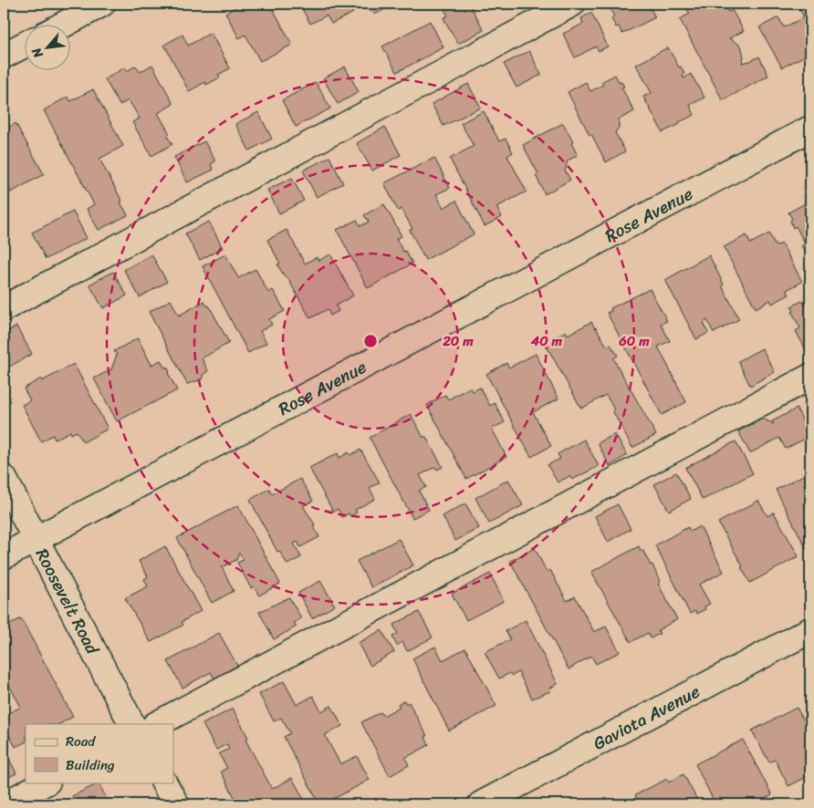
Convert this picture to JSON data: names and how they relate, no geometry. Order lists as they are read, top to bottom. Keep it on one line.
{"streets":{"street":["Rose Avenue","Roosevelt Road","Gaviota Avenue"]},"crossings":[["Rose Avenue","Roosevelt Road"]],"legend":["Road","Building"],"north":"bottom left","rings":["20 m","40 m","60 m"]}
